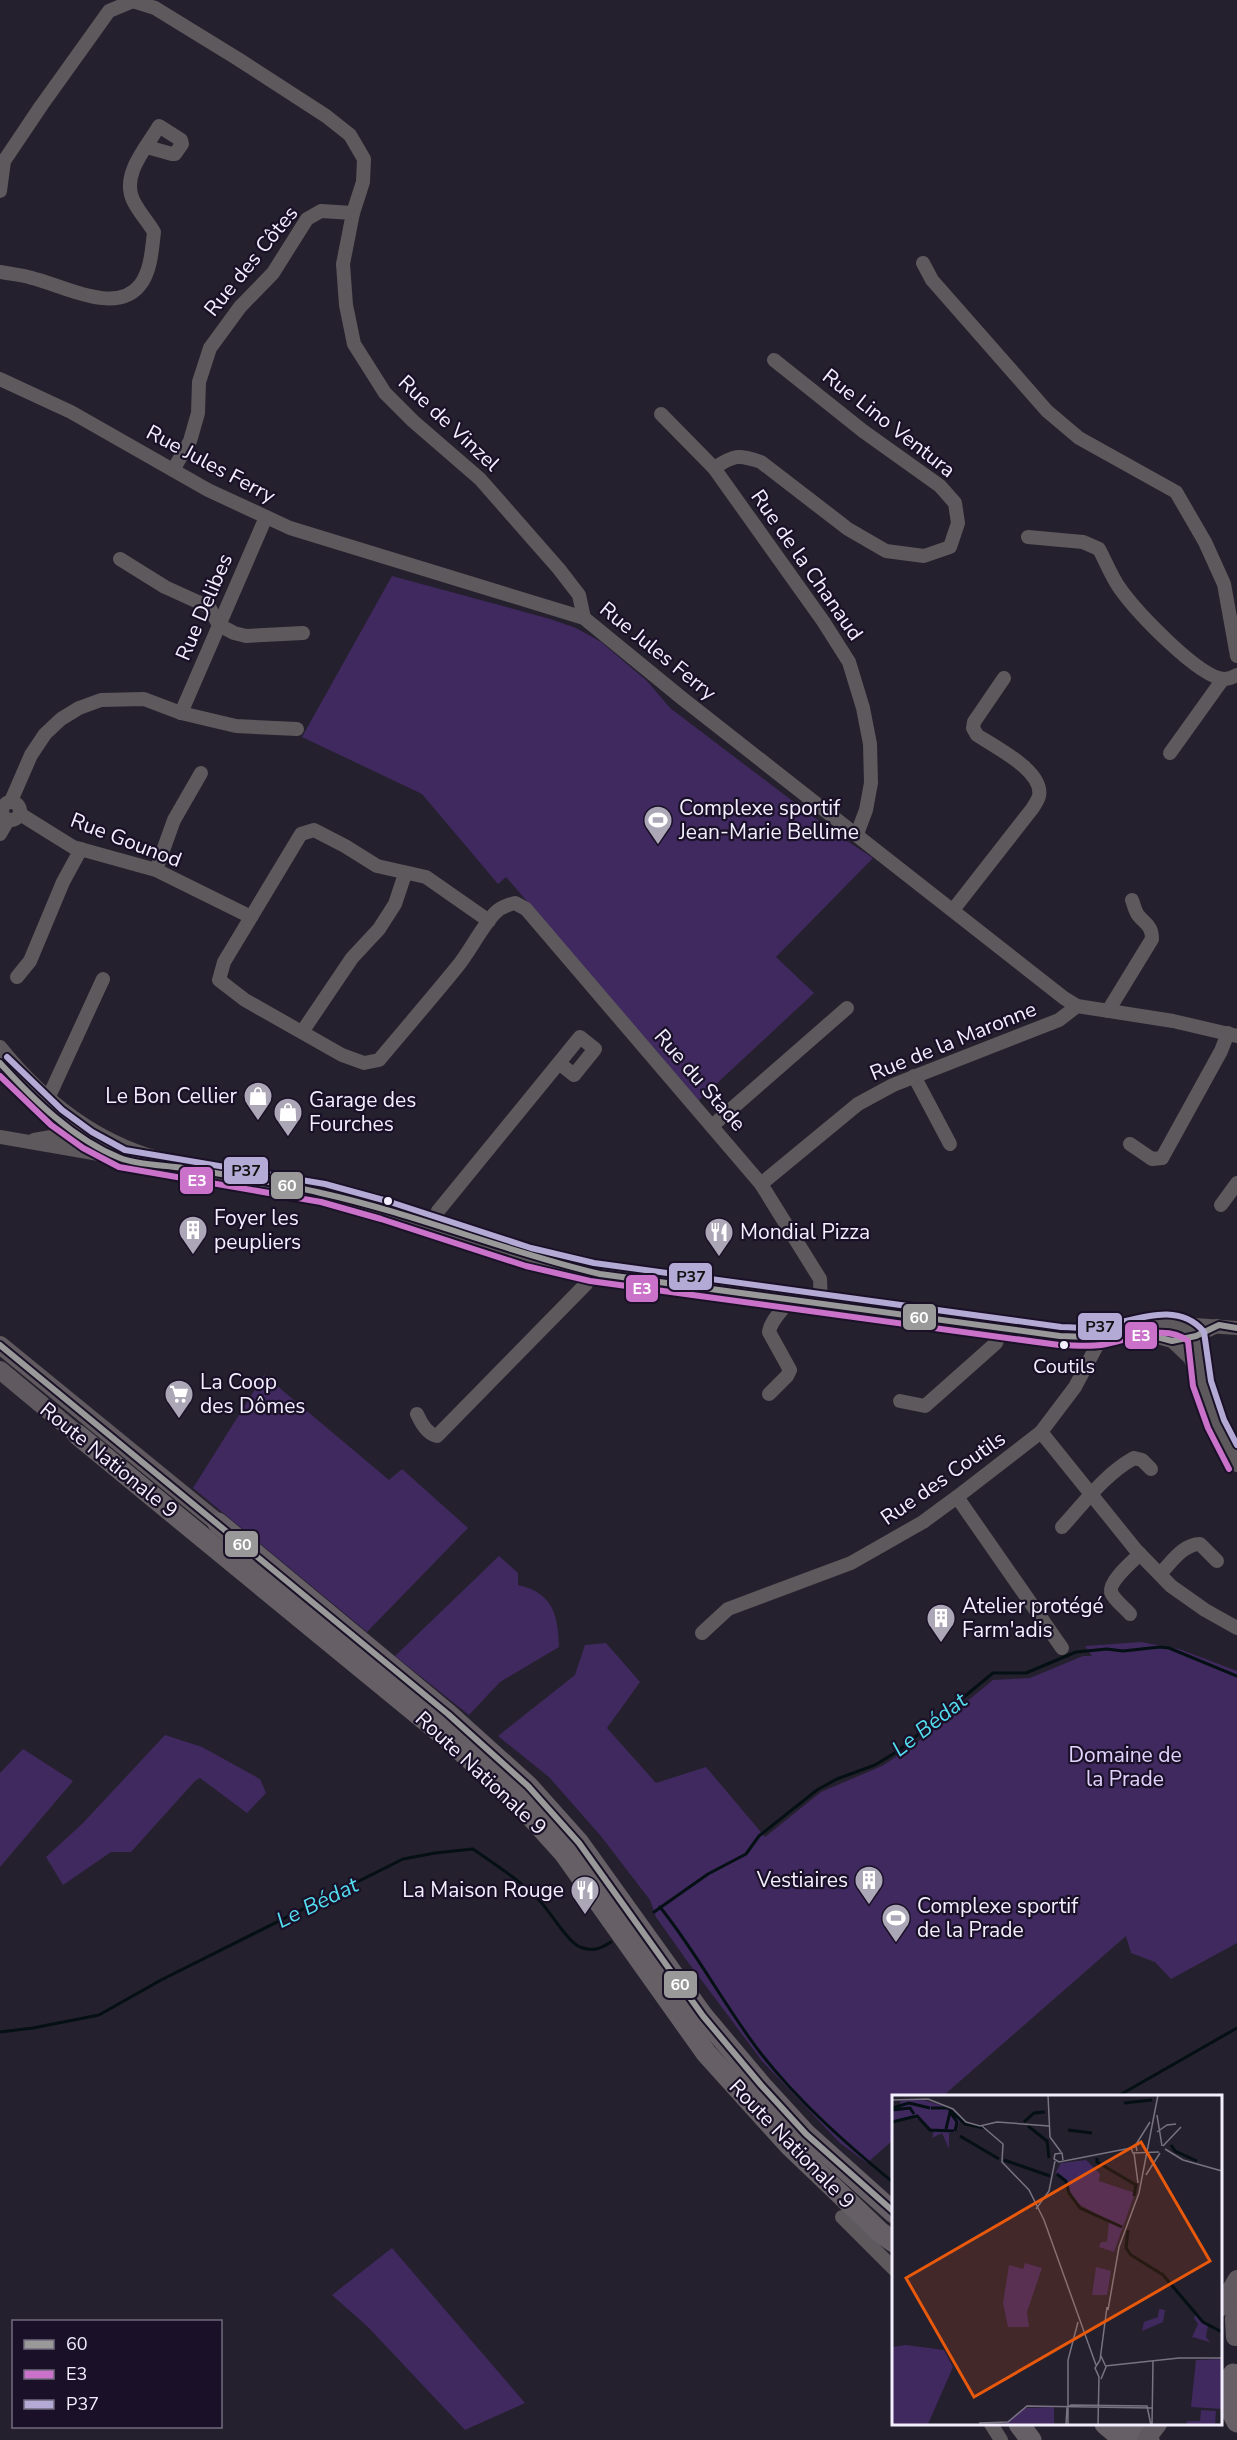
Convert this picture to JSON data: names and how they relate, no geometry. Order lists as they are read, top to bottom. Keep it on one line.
{"streets":{"highway":["Route Nationale 9"],"street":["Rue des Côtes","Rue de Vinzel","Rue Lino Ventura","Rue Jules Ferry","Rue de la Chanaud","Rue Delibes","Rue Gounod","Rue de la Maronne","Rue du Stade","Rue des Coutils"]},"crossings":[["Rue des Côtes","Rue de Vinzel"],["Rue des Côtes","Rue Jules Ferry"],["Rue de Vinzel","Rue Jules Ferry"],["Rue Lino Ventura","Rue de la Chanaud"],["Rue Jules Ferry","Rue de la Chanaud"],["Rue Jules Ferry","Rue Delibes"],["Rue Jules Ferry","Rue de la Maronne"],["Rue de la Maronne","Rue du Stade"]],"water":["Le Bédat"],"parks":["Domaine de la Prade"],"places":{"sports":["Complexe sportif Jean-Marie Bellime","Complexe sportif de la Prade"],"shop":["Le Bon Cellier","Garage des Fourches"],"building":["Foyer les peupliers","Atelier protégé Farm'adis","Vestiaires"],"restaurant":["Mondial Pizza","La Maison Rouge"],"other":["Coutils"],"supermarket":["La Coop des Dômes"]},"lines":["transit line P37","transit line 60","transit line E3"],"legend":["60","E3","P37"]}
